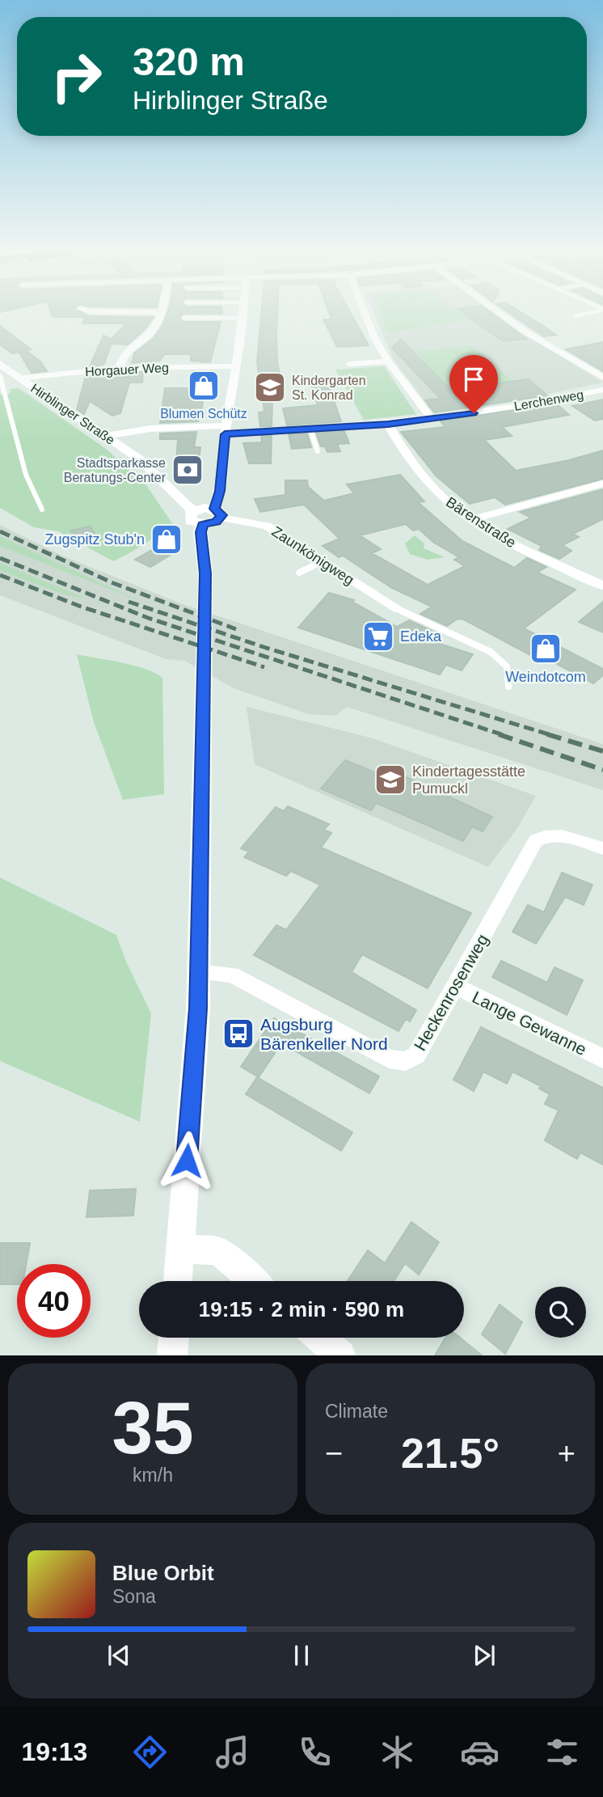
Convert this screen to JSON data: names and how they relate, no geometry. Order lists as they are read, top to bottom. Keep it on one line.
{"streets":{"street":["Horgauer Weg","Lerchenweg","Hirblinger Straße","Bärenstraße","Zaunkönigweg","Heckenrosenweg","Lange Gewanne"]},"crossings":[["Horgauer Weg","Hirblinger Straße"],["Lerchenweg","Hirblinger Straße"],["Lerchenweg","Bärenstraße"],["Heckenrosenweg","Lange Gewanne"]],"places":{"shop":["Blumen Schütz","Zugspitz Stub'n","Weindotcom"],"school or university":["Kindergarten St. Konrad","Kindertagesstätte Pumuckl"],"bank":["Stadtsparkasse Beratungs-Center"],"supermarket":["Edeka"],"bus stop":["Augsburg Bärenkeller Nord"]},"page":{"turn":["320 m","Hirblinger Straße"],"limit":"40","trip":"19:15 · 2 min · 590 m","tile":[["35","km/h"],"Climate"],"heat":["−","21.5°","+"],"song":["Blue Orbit","Sona"],"tabs":"19:13"}}
